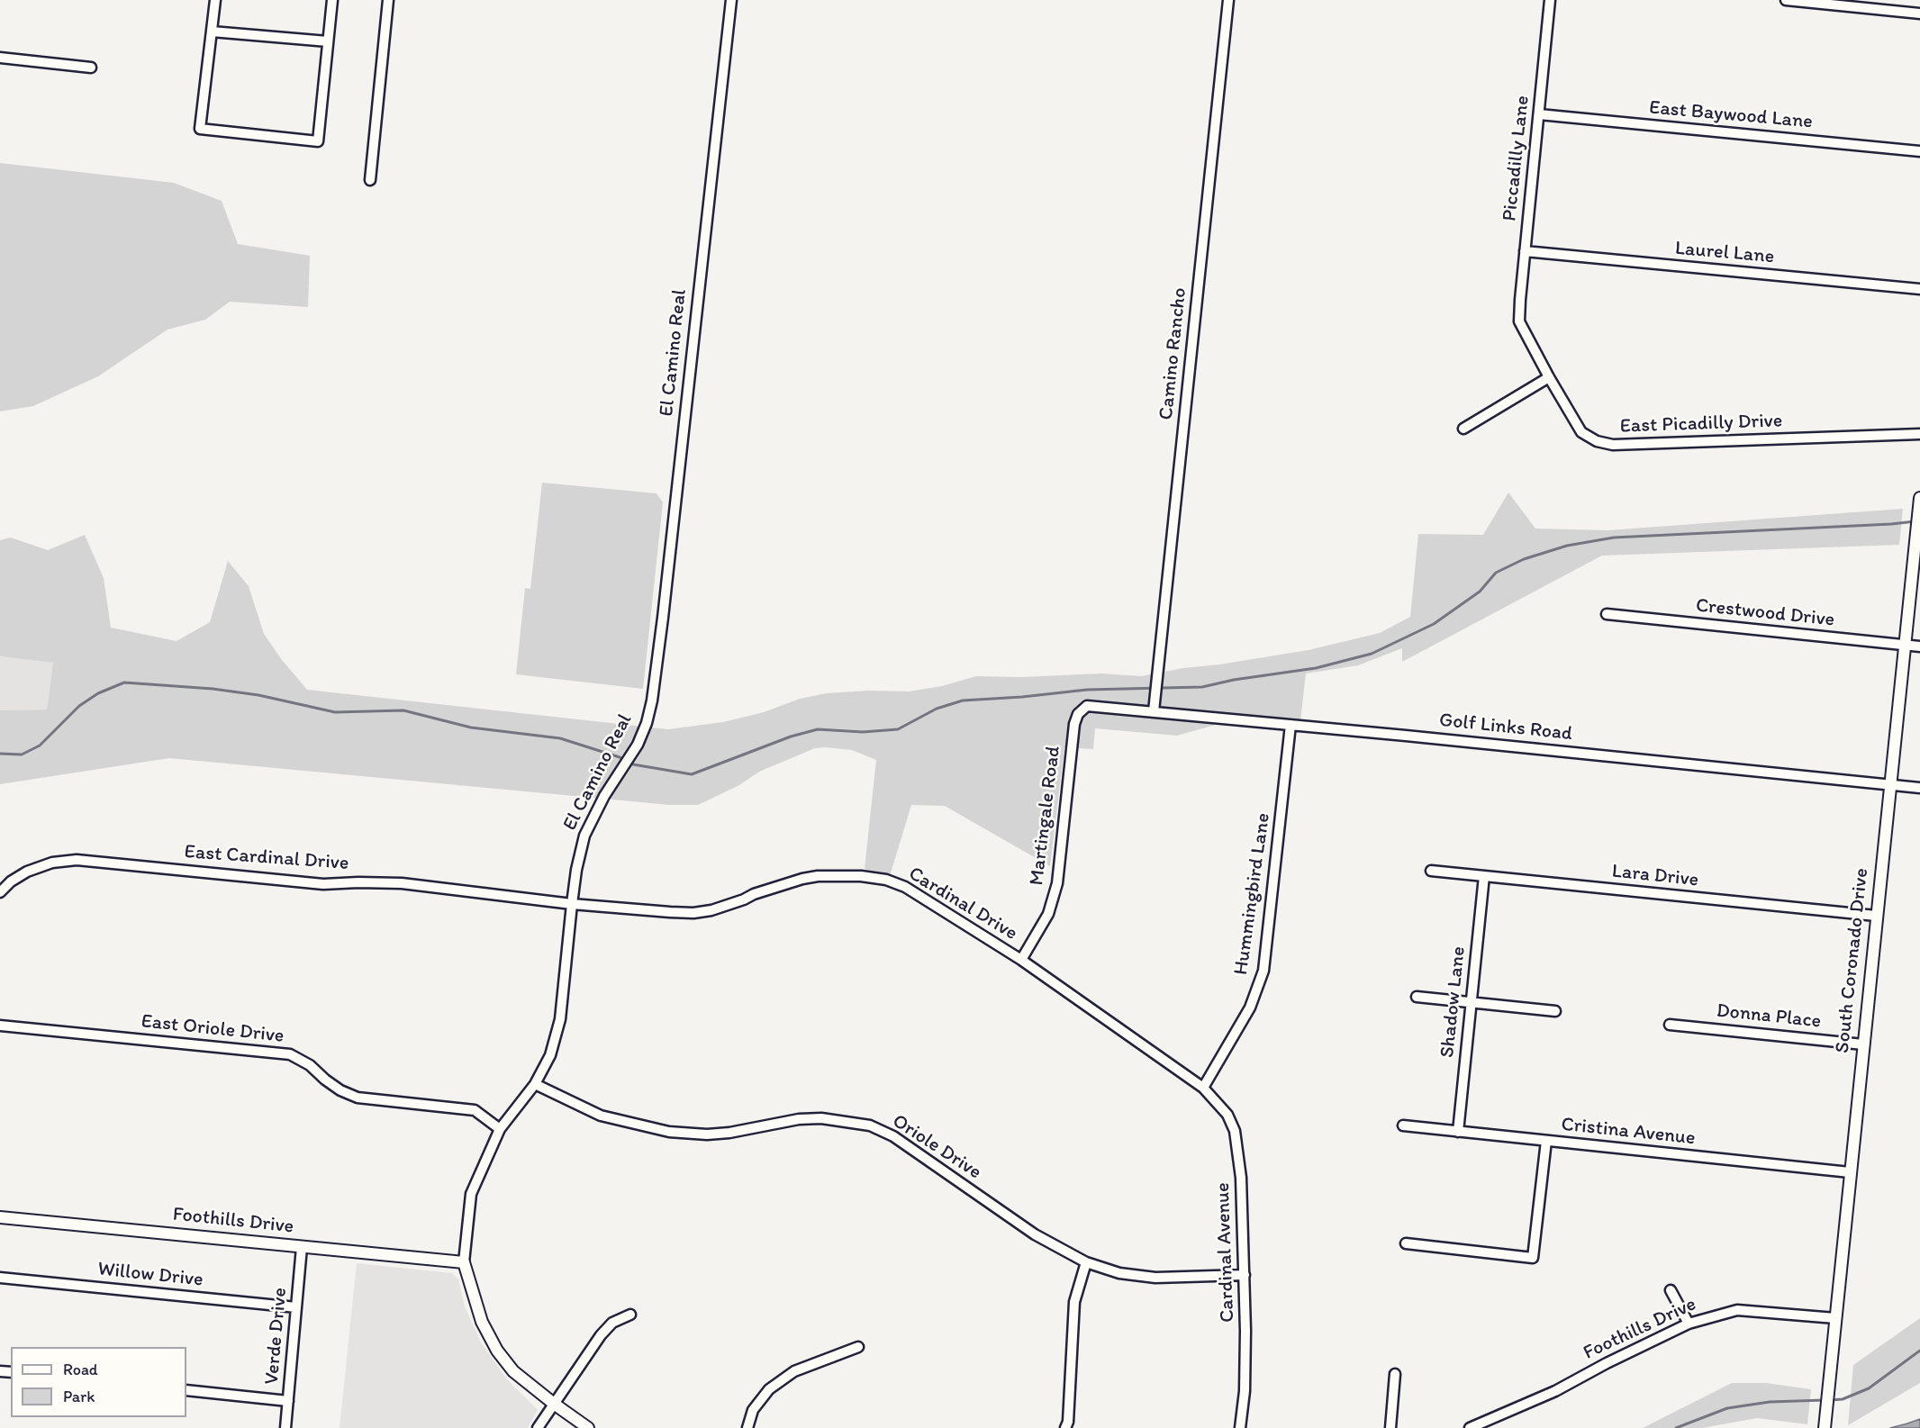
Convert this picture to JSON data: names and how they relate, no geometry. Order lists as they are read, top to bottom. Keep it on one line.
{"streets":{"street":["East Baywood Lane","Piccadilly Lane","Laurel Lane","El Camino Real","Camino Rancho","East Picadilly Drive","Crestwood Drive","Golf Links Road","Martingale Road","East Cardinal Drive","Lara Drive","Hummingbird Lane","Cardinal Drive","South Coronado Drive","Shadow Lane","Donna Place","East Oriole Drive","Cristina Avenue","Oriole Drive","Foothills Drive","Cardinal Avenue","Willow Drive","Verde Drive"]},"crossings":[["East Baywood Lane","Piccadilly Lane"],["Piccadilly Lane","Laurel Lane"],["Piccadilly Lane","East Picadilly Drive"],["El Camino Real","East Cardinal Drive"],["El Camino Real","Cardinal Drive"],["El Camino Real","East Oriole Drive"],["El Camino Real","Oriole Drive"],["El Camino Real","Foothills Drive"],["Camino Rancho","Golf Links Road"],["Crestwood Drive","South Coronado Drive"],["Golf Links Road","Martingale Road"],["Golf Links Road","Hummingbird Lane"],["Golf Links Road","South Coronado Drive"],["Martingale Road","Cardinal Drive"],["East Cardinal Drive","Cardinal Drive"],["Lara Drive","South Coronado Drive"],["Lara Drive","Shadow Lane"],["Hummingbird Lane","Cardinal Drive"],["Hummingbird Lane","Cardinal Avenue"],["Cardinal Drive","Cardinal Avenue"],["South Coronado Drive","Donna Place"],["South Coronado Drive","Cristina Avenue"],["South Coronado Drive","Foothills Drive"],["Shadow Lane","Cristina Avenue"],["Oriole Drive","Cardinal Avenue"],["Foothills Drive","Verde Drive"],["Willow Drive","Verde Drive"]],"legend":["Road","Park"]}
